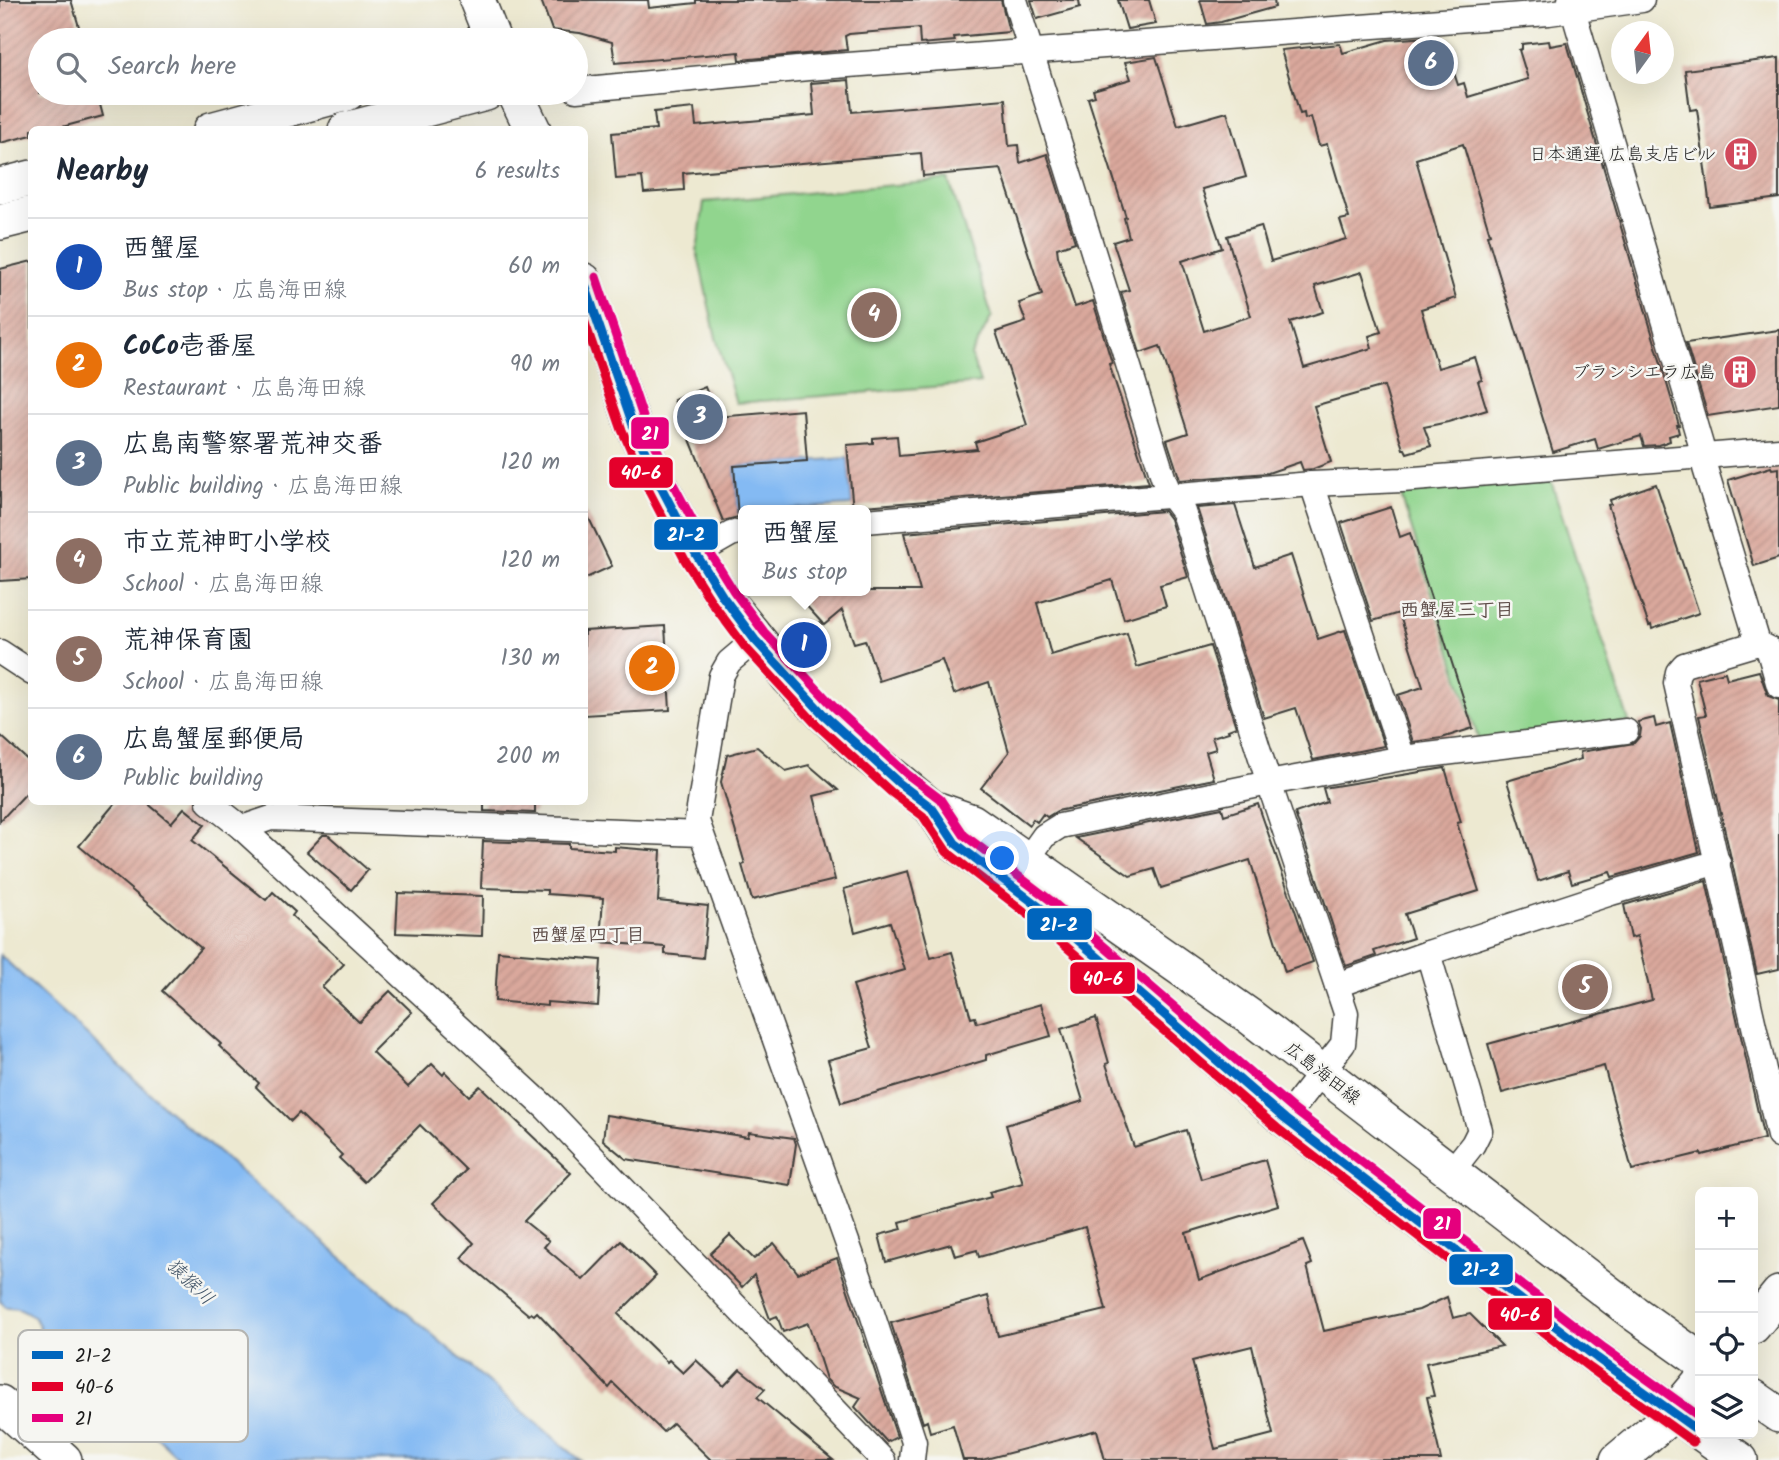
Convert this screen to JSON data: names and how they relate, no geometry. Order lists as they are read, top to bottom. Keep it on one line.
{"streets":{"main road":["広島海田線"]},"districts":["西蟹屋三丁目","西蟹屋四丁目"],"water":["猿猴川"],"places":{"building":["日本通運 広島支店ビル","ブランシエラ広島"]},"lines":["transit line 21","transit line 21-2","transit line 40-6"],"legend":["21-2","40-6","21"],"north":"top","page":{"search":"Search here","pins":["6","4","3","1","2","5"],"heading":["Nearby","6 results"],"list":[{"mark":"1","name":"西蟹屋","note":"Bus stop · 広島海田線","value":"60 m"},{"mark":"2","name":"CoCo壱番屋","note":"Restaurant · 広島海田線","value":"90 m"},{"mark":"3","name":"広島南警察署荒神交番","note":"Public building · 広島海田線","value":"120 m"},{"mark":"4","name":"市立荒神町小学校","note":"School · 広島海田線","value":"120 m"},{"mark":"5","name":"荒神保育園","note":"School · 広島海田線","value":"130 m"},{"mark":"6","name":"広島蟹屋郵便局","note":"Public building","value":"200 m"}],"popup":["西蟹屋","Bus stop"],"map_buttons":["+","−"]}}
